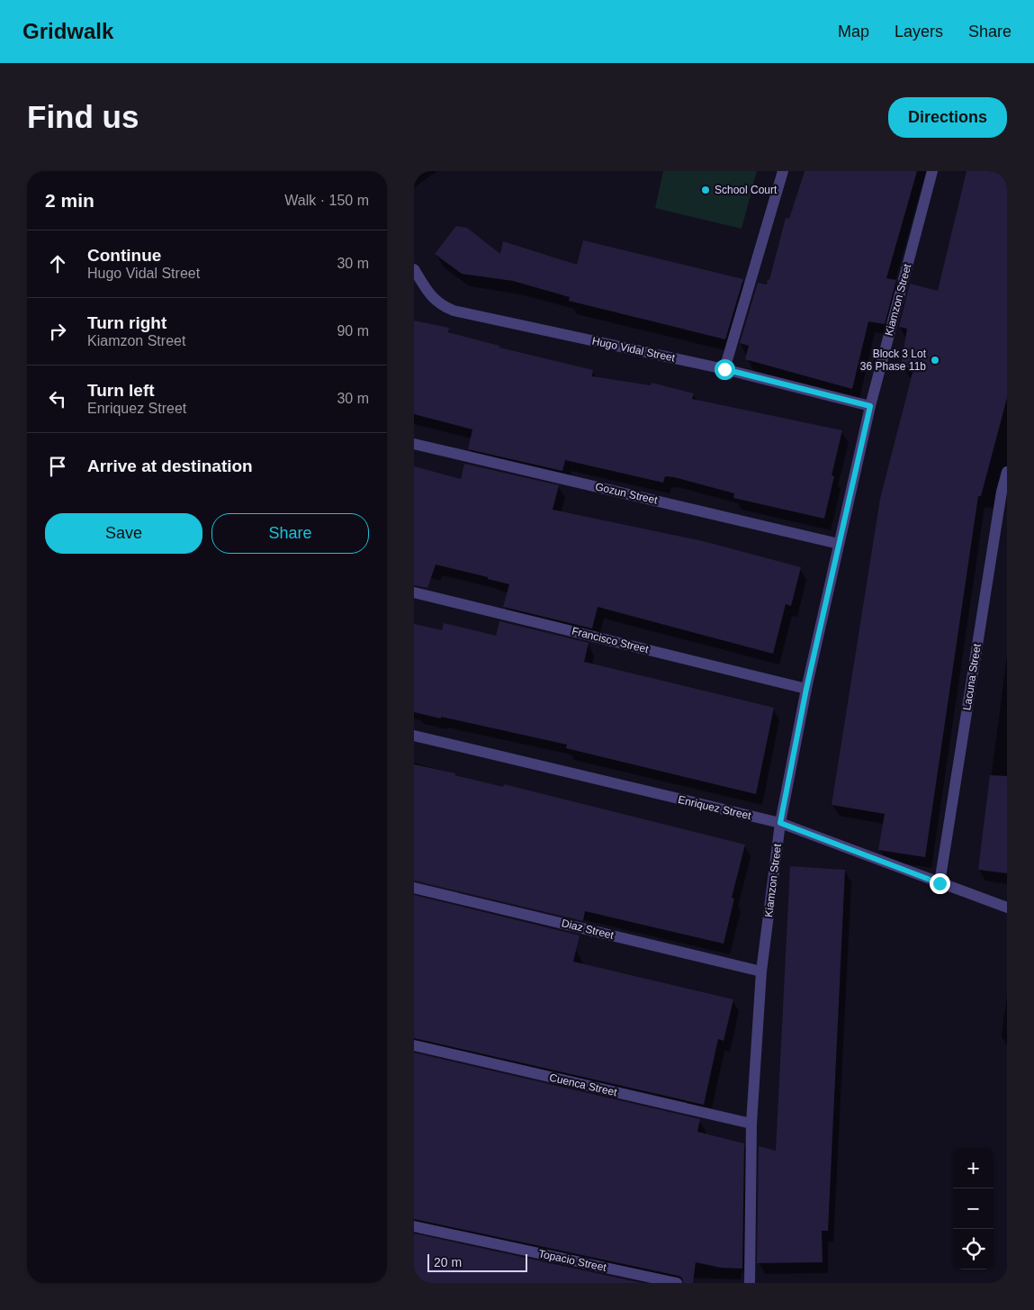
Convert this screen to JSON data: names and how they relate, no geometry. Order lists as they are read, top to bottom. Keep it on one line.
{"streets":{"street":["Kiamzon Street","Hugo Vidal Street","Gozun Street","Francisco Street","Lacuna Street","Enriquez Street","Diaz Street","Cuenca Street","Topacio Street"]},"crossings":[["Kiamzon Street","Hugo Vidal Street"],["Kiamzon Street","Gozun Street"],["Kiamzon Street","Francisco Street"],["Kiamzon Street","Enriquez Street"],["Kiamzon Street","Diaz Street"],["Kiamzon Street","Cuenca Street"],["Lacuna Street","Enriquez Street"]],"places":["School Court","Block 3 Lot 36 Phase 11b"],"scale_bar":"20 m","page":{"header":"Gridwalk","nav":["Map","Layers","Share"],"buttons":["Directions",["Save","Share"]],"title":"Find us","heading":["2 min","Walk · 150 m"],"list":[["Continue","Hugo Vidal Street","30 m"],["Turn right","Kiamzon Street","90 m"],["Turn left","Enriquez Street","30 m"],"Arrive at destination"],"map_buttons":["+","−"],"scale":"20 m"}}
